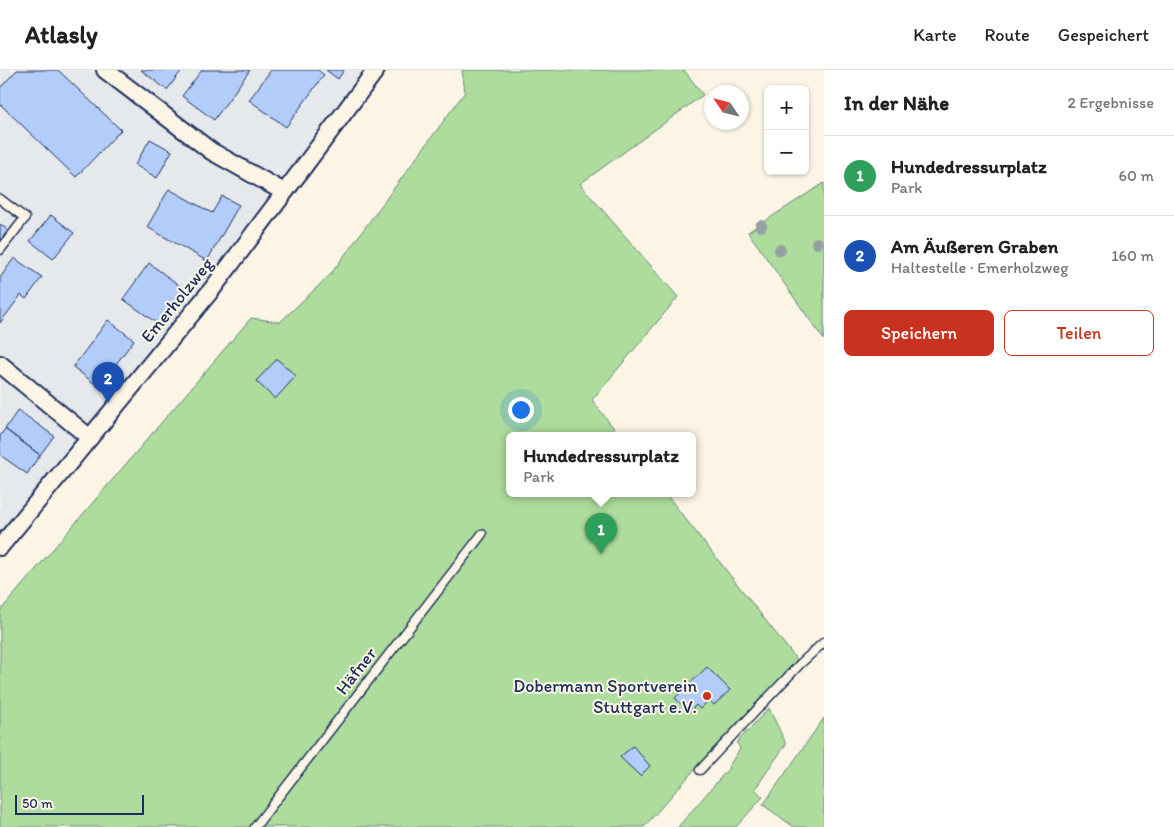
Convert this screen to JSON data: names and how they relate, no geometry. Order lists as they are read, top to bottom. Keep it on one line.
{"streets":{"street":["Emerholzweg"],"lane":["Häfner"]},"places":["Dobermann Sportverein Stuttgart e.V."],"scale_bar":"50 m","north":"top left","page":{"header":"Atlasly","nav":["Karte","Route","Gespeichert"],"heading":["In der Nähe","2 Ergebnisse"],"map_buttons":["+","−"],"list":[{"mark":"1","name":"Hundedressurplatz","note":"Park","value":"60 m"},{"mark":"2","name":"Am Äußeren Graben","note":"Haltestelle · Emerholzweg","value":"160 m"}],"buttons":["Speichern","Teilen"],"pins":["2","1"],"popup":["Hundedressurplatz","Park"],"scale":"50 m"}}
